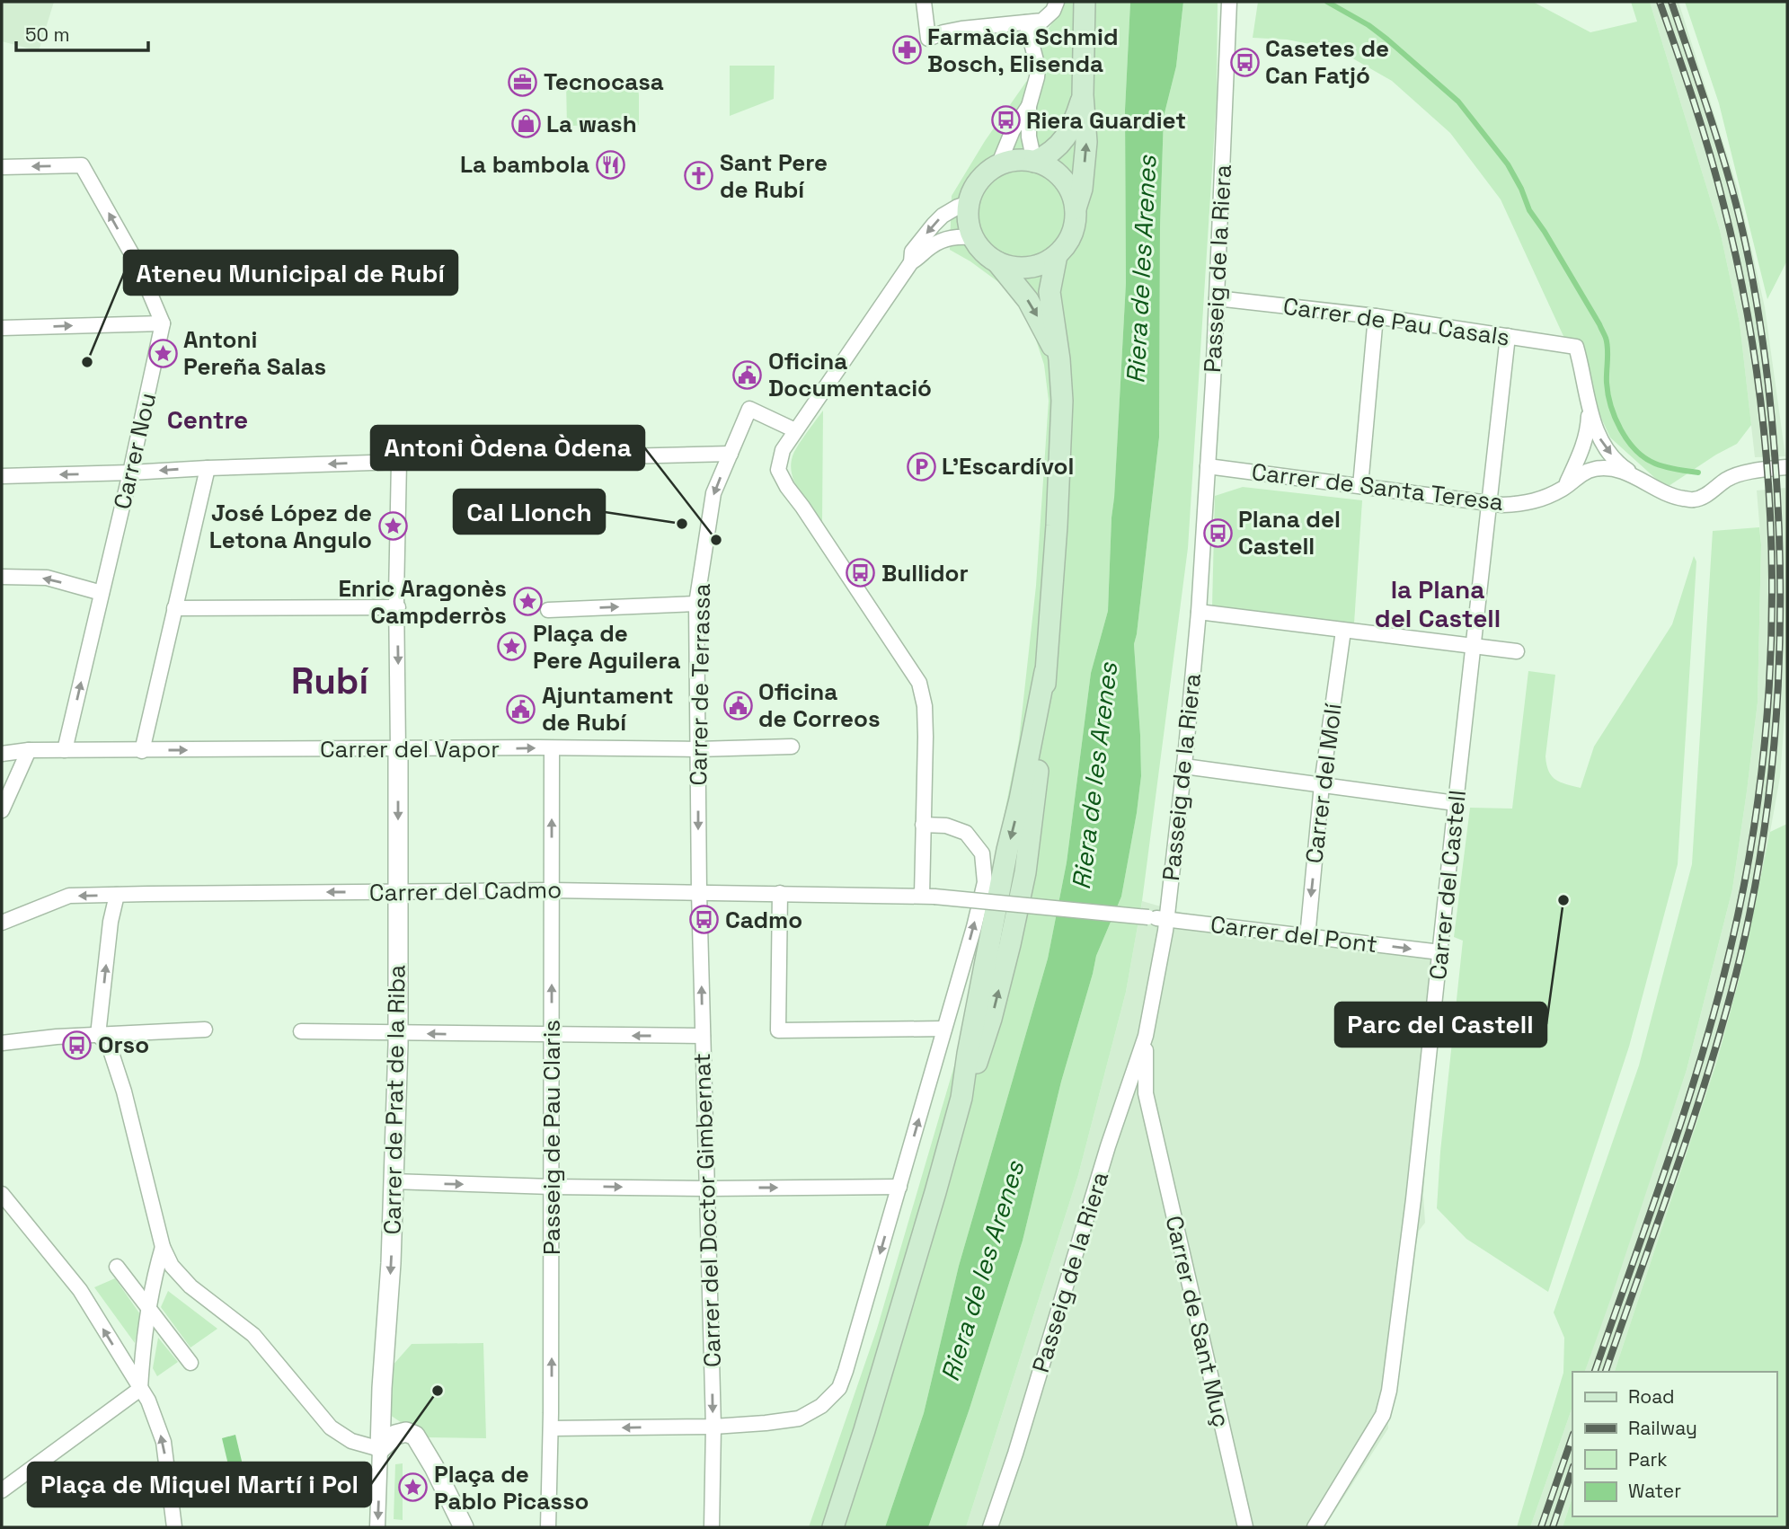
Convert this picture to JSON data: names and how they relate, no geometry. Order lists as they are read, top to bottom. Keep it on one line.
{"streets":{"street":["Passeig de la Riera","Carrer de Pau Casals","Carrer Nou","Carrer de Santa Teresa","Carrer de Terrassa","Carrer del Vapor","Carrer del Molí","Carrer del Castell","Carrer del Cadmo","Carrer del Pont","Carrer de Prat de la Riba","Passeig de Pau Claris","Carrer del Doctor Gimbernat","Carrer de Sant Muç"]},"crossings":[["Passeig de la Riera","Carrer de Pau Casals"],["Passeig de la Riera","Carrer de Santa Teresa"],["Passeig de la Riera","Carrer del Pont"],["Passeig de la Riera","Carrer de Sant Muç"],["Carrer de Pau Casals","Carrer del Castell"],["Carrer Nou","Carrer del Vapor"],["Carrer de Santa Teresa","Carrer del Castell"],["Carrer de Terrassa","Carrer del Vapor"],["Carrer de Terrassa","Carrer del Cadmo"],["Carrer de Terrassa","Carrer del Doctor Gimbernat"],["Carrer del Vapor","Carrer de Prat de la Riba"],["Carrer del Vapor","Passeig de Pau Claris"],["Carrer del Molí","Carrer del Pont"],["Carrer del Castell","Carrer del Pont"],["Carrer del Cadmo","Carrer del Pont"],["Carrer del Cadmo","Carrer de Prat de la Riba"],["Carrer del Cadmo","Passeig de Pau Claris"],["Carrer del Cadmo","Carrer del Doctor Gimbernat"]],"one_way":["Carrer de Terrassa","Carrer del Vapor","Carrer del Molí","Carrer del Pont","Carrer de Prat de la Riba","Passeig de Pau Claris"],"districts":["Centre","la Plana del Castell","Rubí"],"water":["Riera de les Arenes"],"places":{"pharmacy":["Farmàcia Schmid Bosch, Elisenda"],"bus stop":["Casetes de Can Fatjó","Riera Guardiet","Plana del Castell","Bullidor","Cadmo","Orso"],"office":["Tecnocasa"],"shop":["La wash"],"restaurant":["La bambola"],"church":["Sant Pere de Rubí"],"place":["Antoni Pereña Salas","José López de Letona Angulo","Enric Aragonès Campderròs","Plaça de Pere Aguilera","Plaça de Pablo Picasso"],"other":["Ateneu Municipal de Rubí","Cal Llonch","Antoni Òdena Òdena","Parc del Castell","Plaça de Miquel Martí i Pol"],"public building":["Oficina Documentació","Oficina de Correos","Ajuntament de Rubí"],"parking":["L'Escardívol"]},"legend":["Road","Railway","Park","Water"],"scale_bar":"50 m"}
